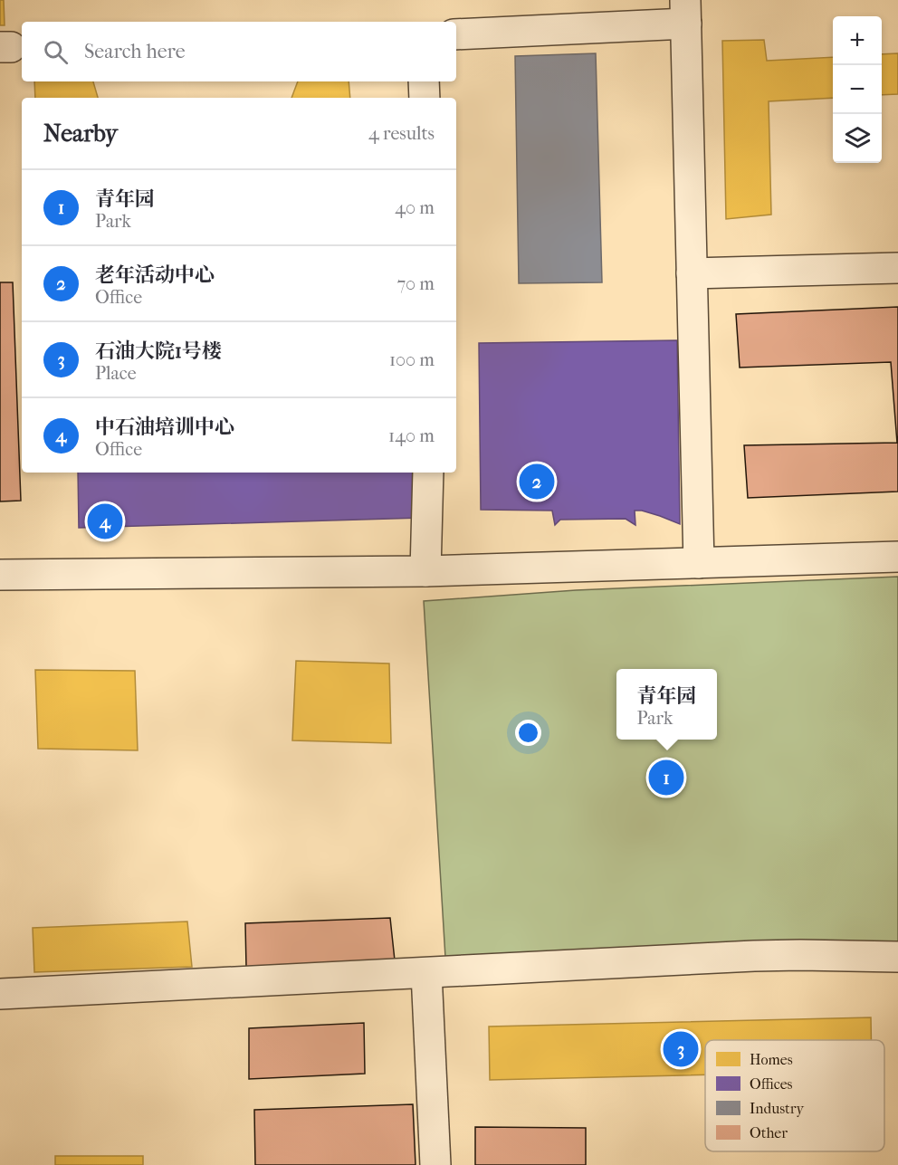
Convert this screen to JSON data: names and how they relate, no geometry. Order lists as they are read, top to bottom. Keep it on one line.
{"legend":["Homes","Offices","Industry","Other"],"page":{"map_buttons":["+","−"],"search":"Search here","heading":["Nearby","4 results"],"list":[{"mark":"1","name":"青年园","note":"Park","value":"40 m"},{"mark":"2","name":"老年活动中心","note":"Office","value":"70 m"},{"mark":"3","name":"石油大院1号楼","note":"Place","value":"100 m"},{"mark":"4","name":"中石油培训中心","note":"Office","value":"140 m"}],"pins":["2","4","1","3"],"popup":["青年园","Park"]}}
